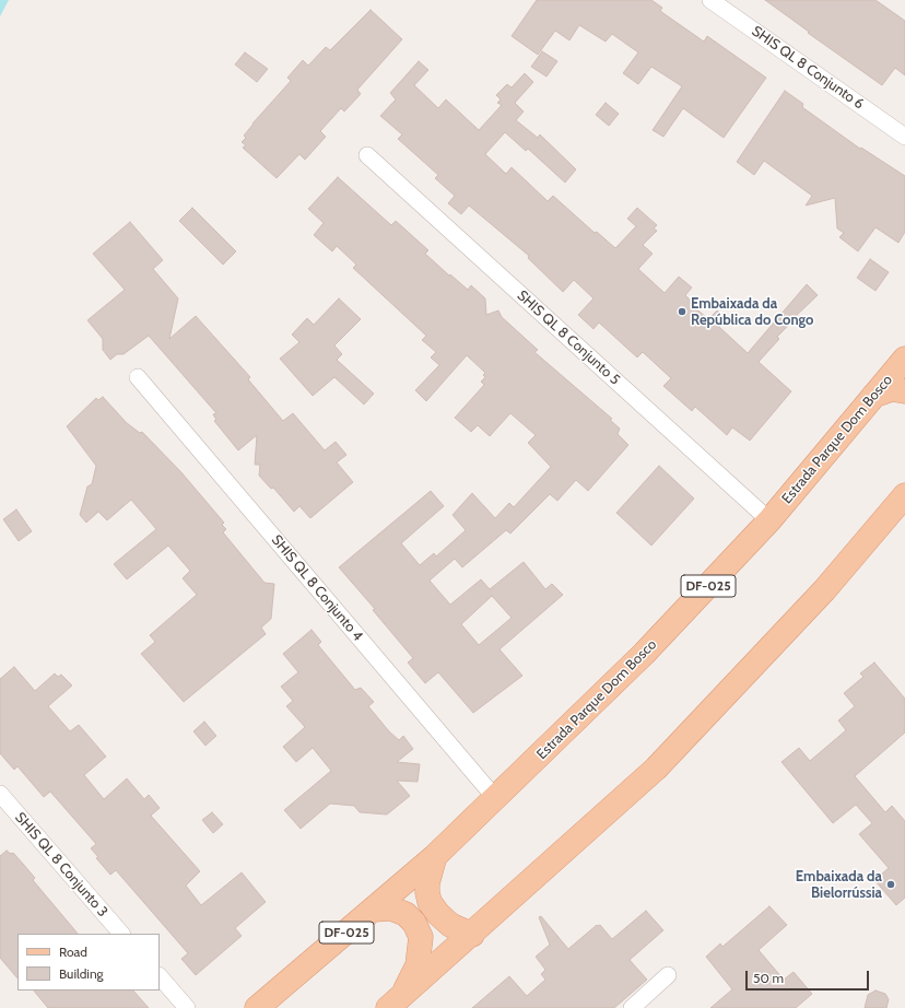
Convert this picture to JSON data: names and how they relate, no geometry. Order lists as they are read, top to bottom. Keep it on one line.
{"streets":{"main road":["Estrada Parque Dom Bosco","DF-025"],"street":["SHIS QL 8 Conjunto 6","SHIS QL 8 Conjunto 5","SHIS QL 8 Conjunto 4","SHIS QL 8 Conjunto 3"]},"crossings":[["SHIS QL 8 Conjunto 5","Estrada Parque Dom Bosco"],["Estrada Parque Dom Bosco","SHIS QL 8 Conjunto 4"]],"places":["Embaixada da República do Congo","Embaixada da Bielorrússia"],"legend":["Road","Building"],"scale_bar":"50 m"}
